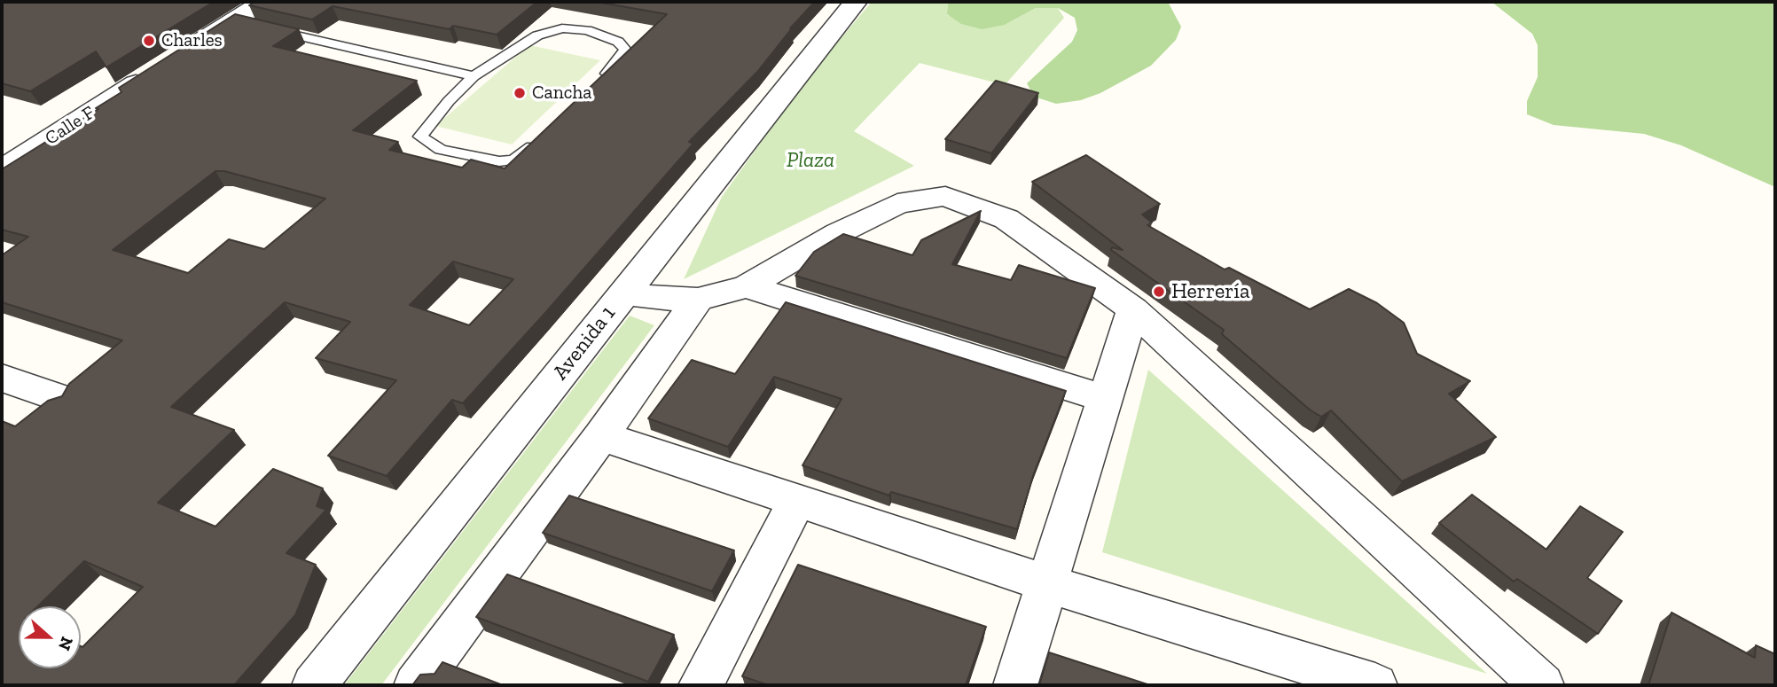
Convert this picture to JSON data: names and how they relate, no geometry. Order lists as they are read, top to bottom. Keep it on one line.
{"streets":{"street":["Calle F","Avenida 1"]},"parks":["Plaza"],"places":["Charles","Cancha","Herrería"],"north":"right"}
